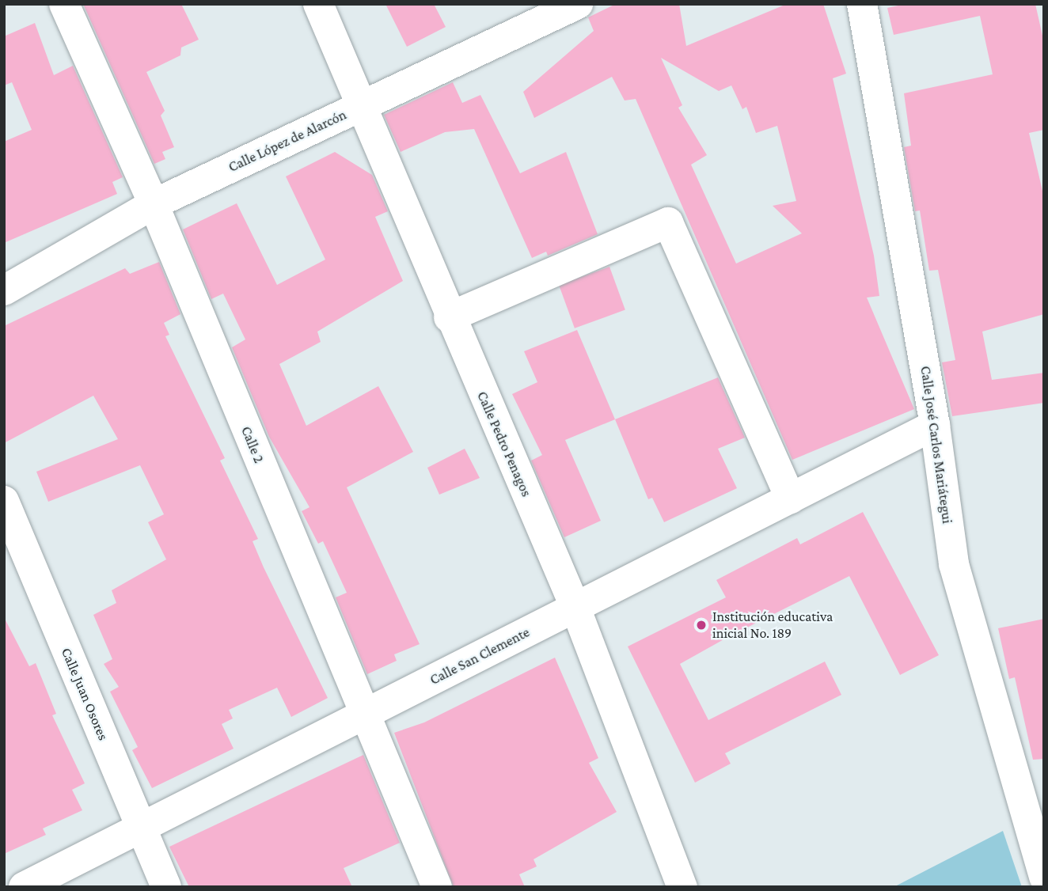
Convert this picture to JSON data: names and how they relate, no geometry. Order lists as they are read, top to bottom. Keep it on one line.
{"streets":{"street":["Calle López de Alarcón","Calle Pedro Penagos","Calle 2","Calle José Carlos Mariátegui","Calle San Clemente","Calle Juan Osores"]},"crossings":[["Calle López de Alarcón","Calle Pedro Penagos"],["Calle López de Alarcón","Calle 2"],["Calle Pedro Penagos","Calle San Clemente"],["Calle 2","Calle San Clemente"],["Calle José Carlos Mariátegui","Calle San Clemente"],["Calle San Clemente","Calle Juan Osores"]],"places":["Institución educativa inicial No. 189"]}
